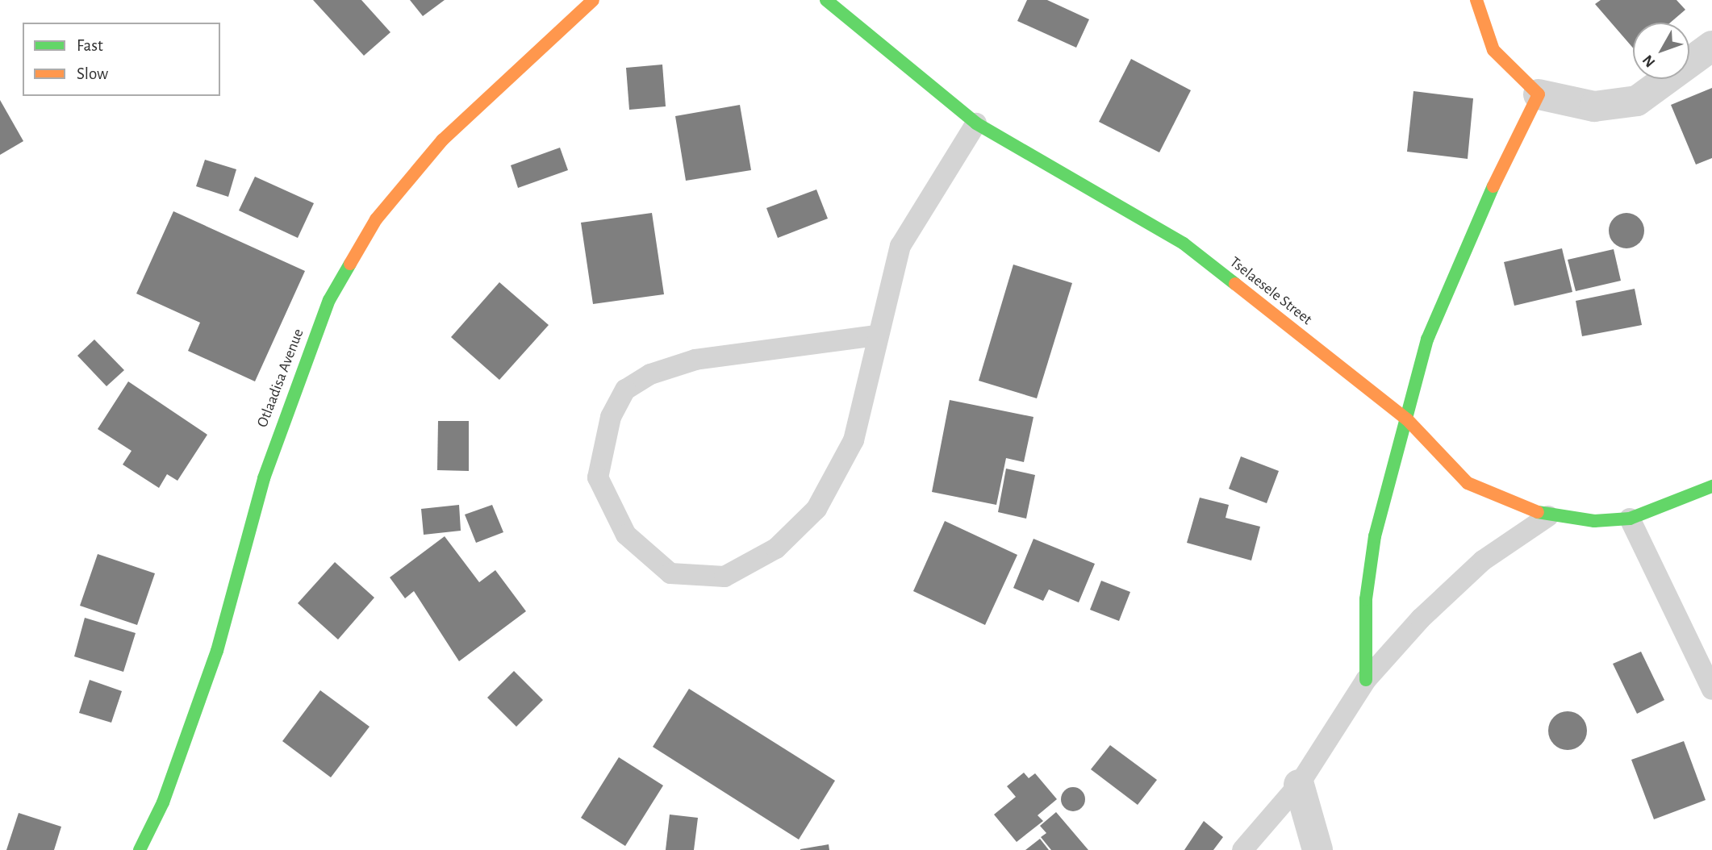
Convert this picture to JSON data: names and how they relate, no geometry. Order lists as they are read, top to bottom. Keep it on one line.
{"streets":{"street":["Tselaesele Street","Otlaadisa Avenue"]},"legend":["Fast","Slow"],"north":"bottom left"}
